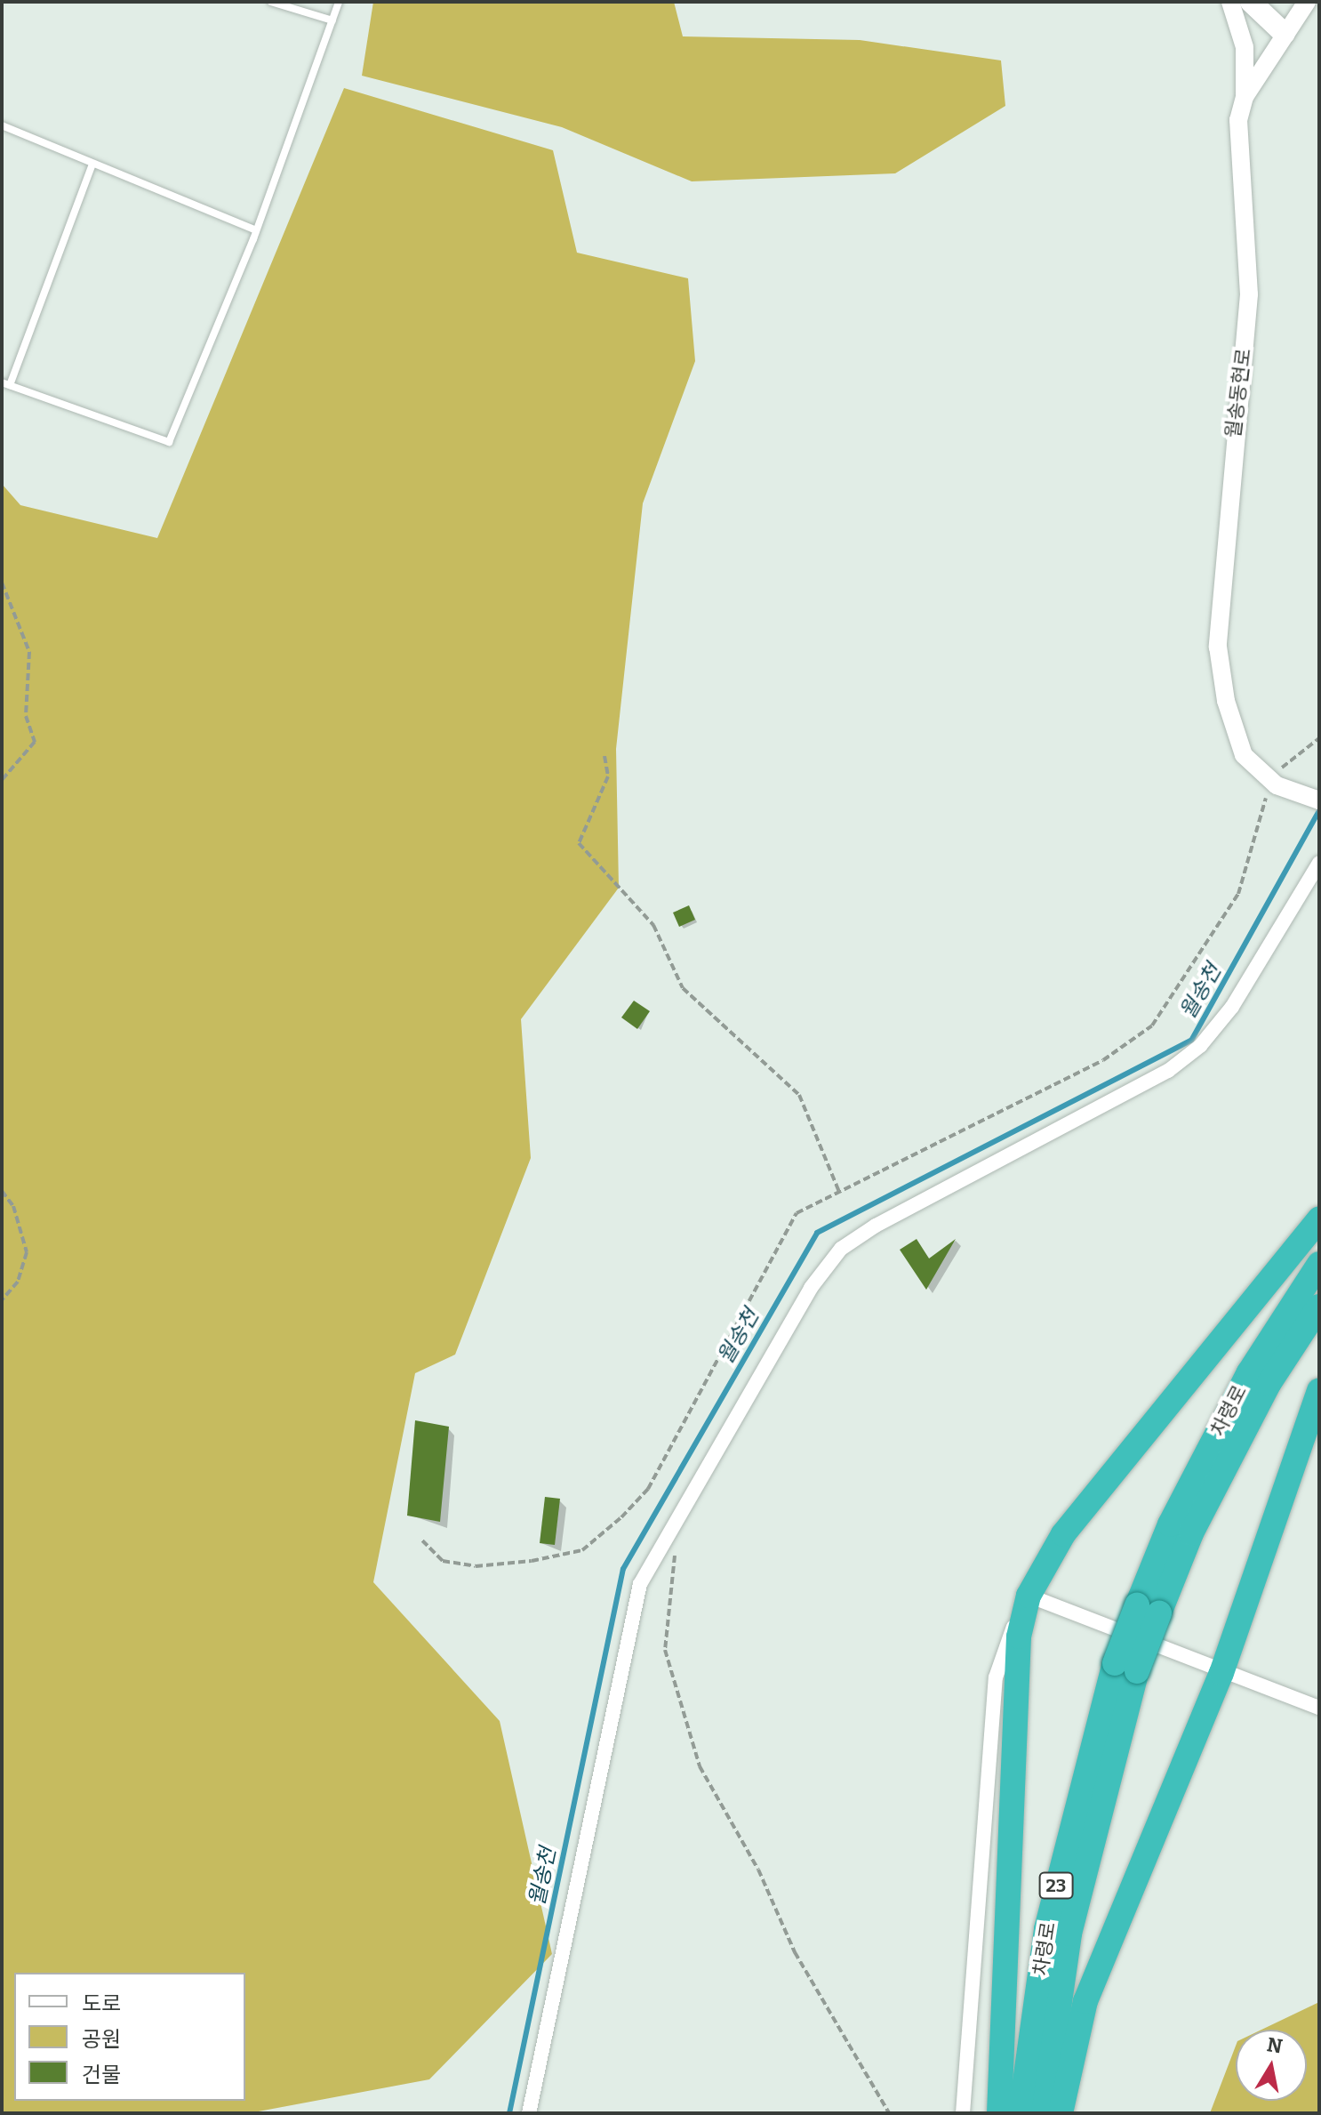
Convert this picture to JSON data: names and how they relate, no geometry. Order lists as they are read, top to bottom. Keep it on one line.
{"streets":{"highway":["차령로","23"],"street":["월송동현로"]},"crossings":[["차령로","23"]],"water":["월송천"],"legend":["도로","공원","건물"],"north":"top"}
